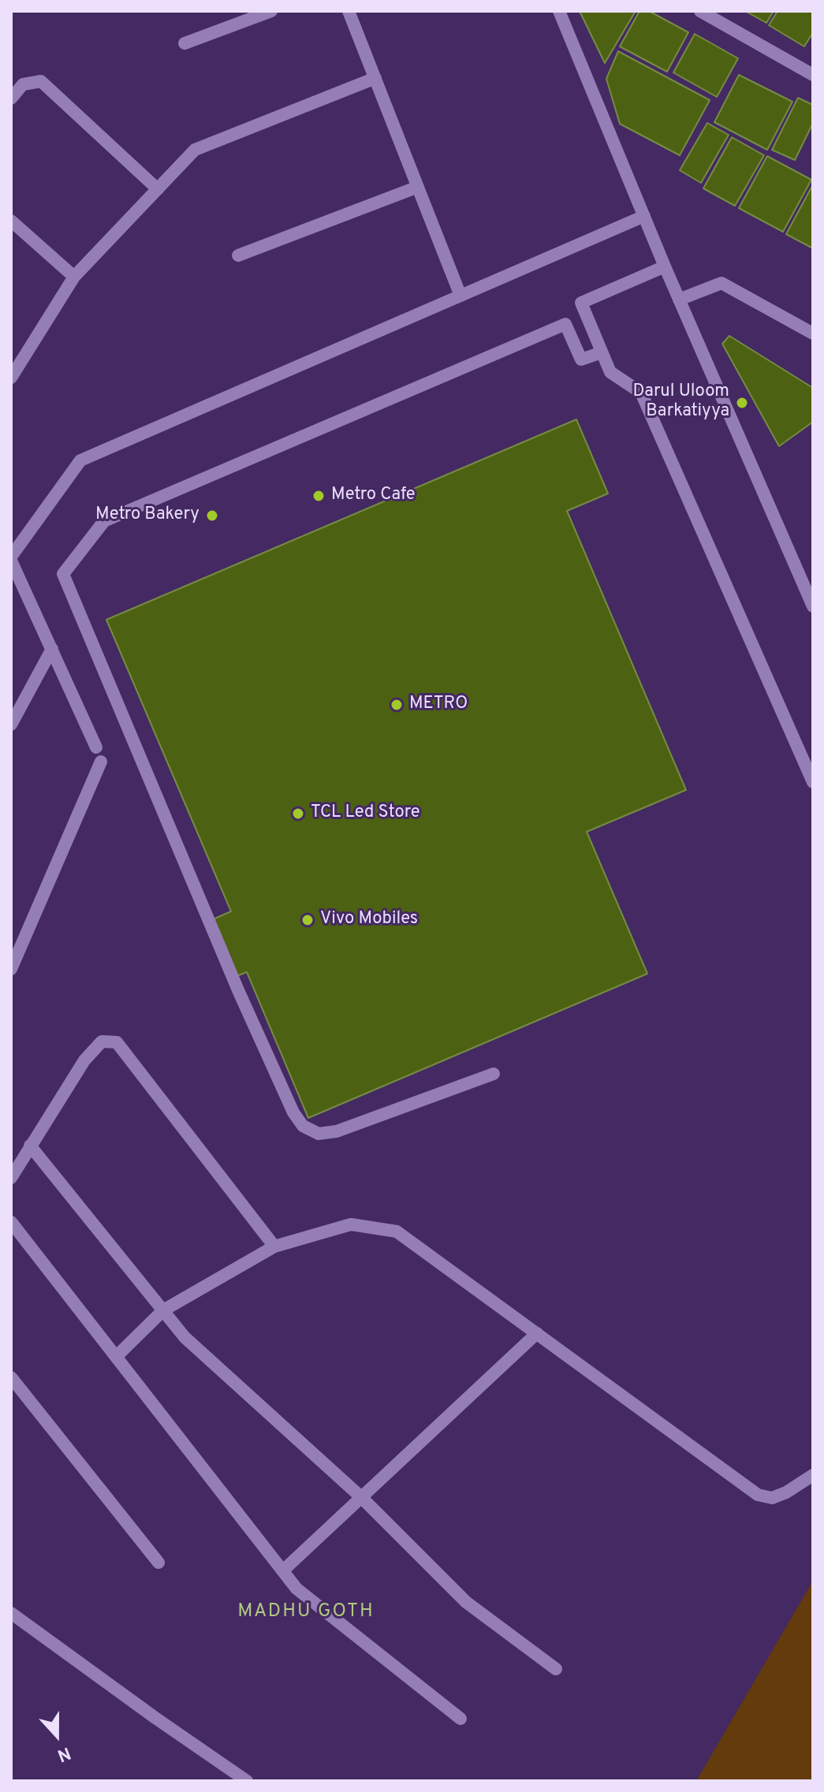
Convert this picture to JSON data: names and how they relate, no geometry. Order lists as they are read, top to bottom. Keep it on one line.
{"districts":["MADHU GOTH"],"places":["Darul Uloom Barkatiyya","Metro Cafe","Metro Bakery","METRO","TCL Led Store","Vivo Mobiles"],"north":"bottom"}
